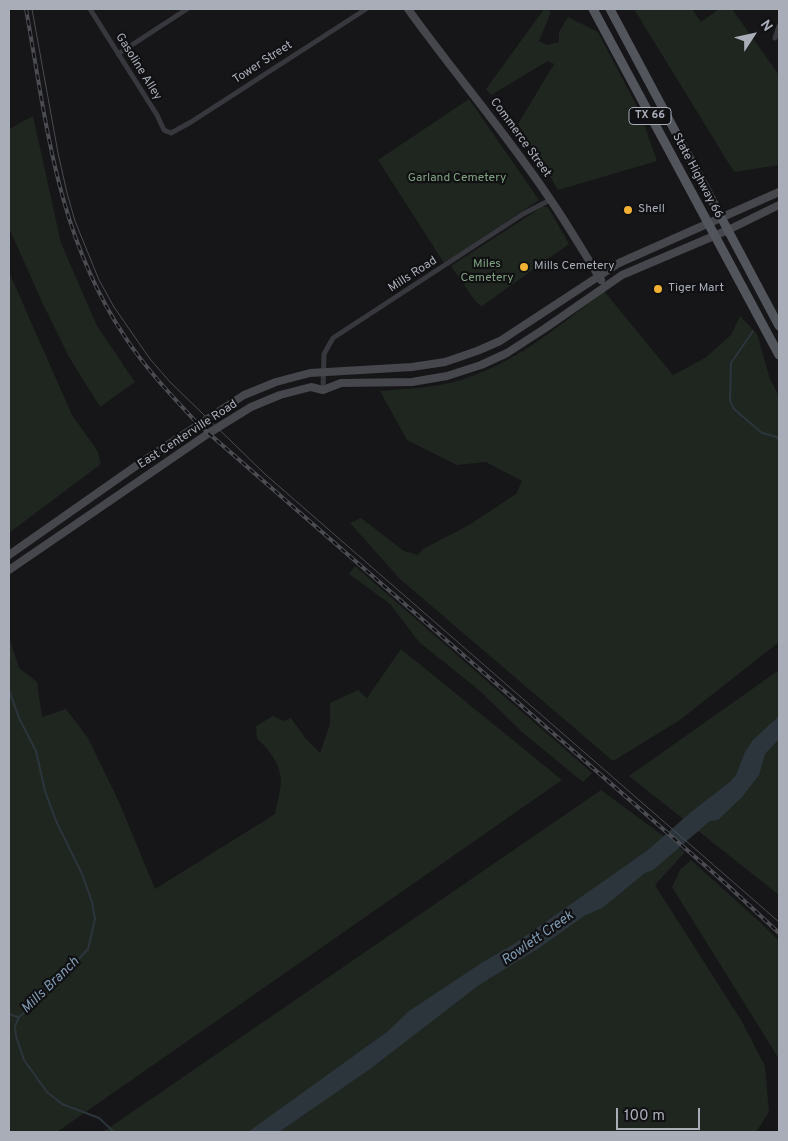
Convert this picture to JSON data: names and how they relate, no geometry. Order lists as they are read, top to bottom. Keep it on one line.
{"streets":{"main road":["TX 66","Commerce Street","State Highway 66","East Centerville Road"],"street":["Tower Street","Gasoline Alley","Mills Road"]},"crossings":[["Tower Street","Gasoline Alley"],["Commerce Street","Mills Road"],["Commerce Street","East Centerville Road"],["State Highway 66","East Centerville Road"],["Mills Road","East Centerville Road"]],"water":["Rowlett Creek","Mills Branch"],"parks":["Garland Cemetery","Miles Cemetery"],"places":["Shell","Mills Cemetery","Tiger Mart"],"scale_bar":"100 m","north":"top right"}
